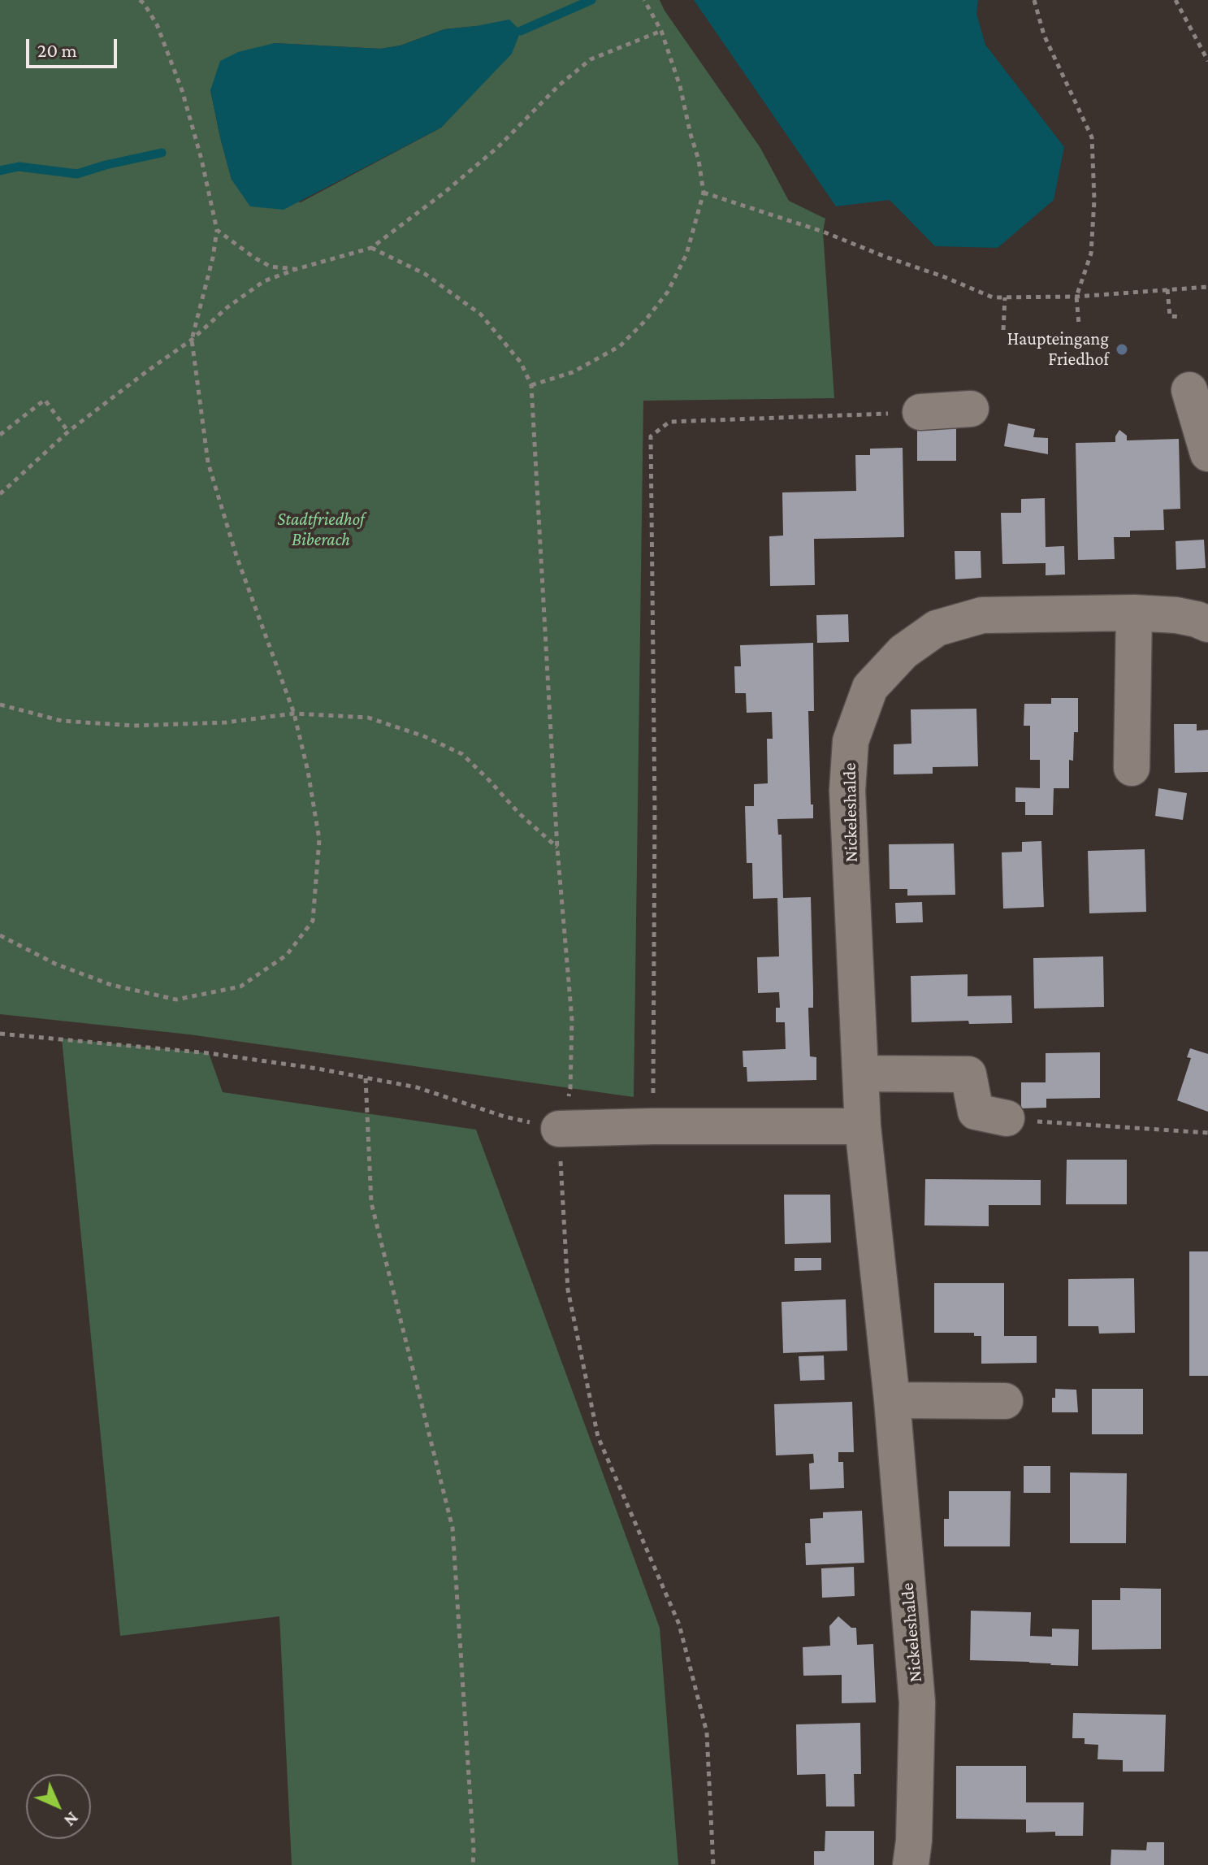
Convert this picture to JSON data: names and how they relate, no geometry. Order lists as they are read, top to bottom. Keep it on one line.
{"streets":{"street":["Nickeleshalde"]},"parks":["Stadtfriedhof Biberach"],"places":["Haupteingang Friedhof"],"scale_bar":"20 m","north":"bottom right"}
